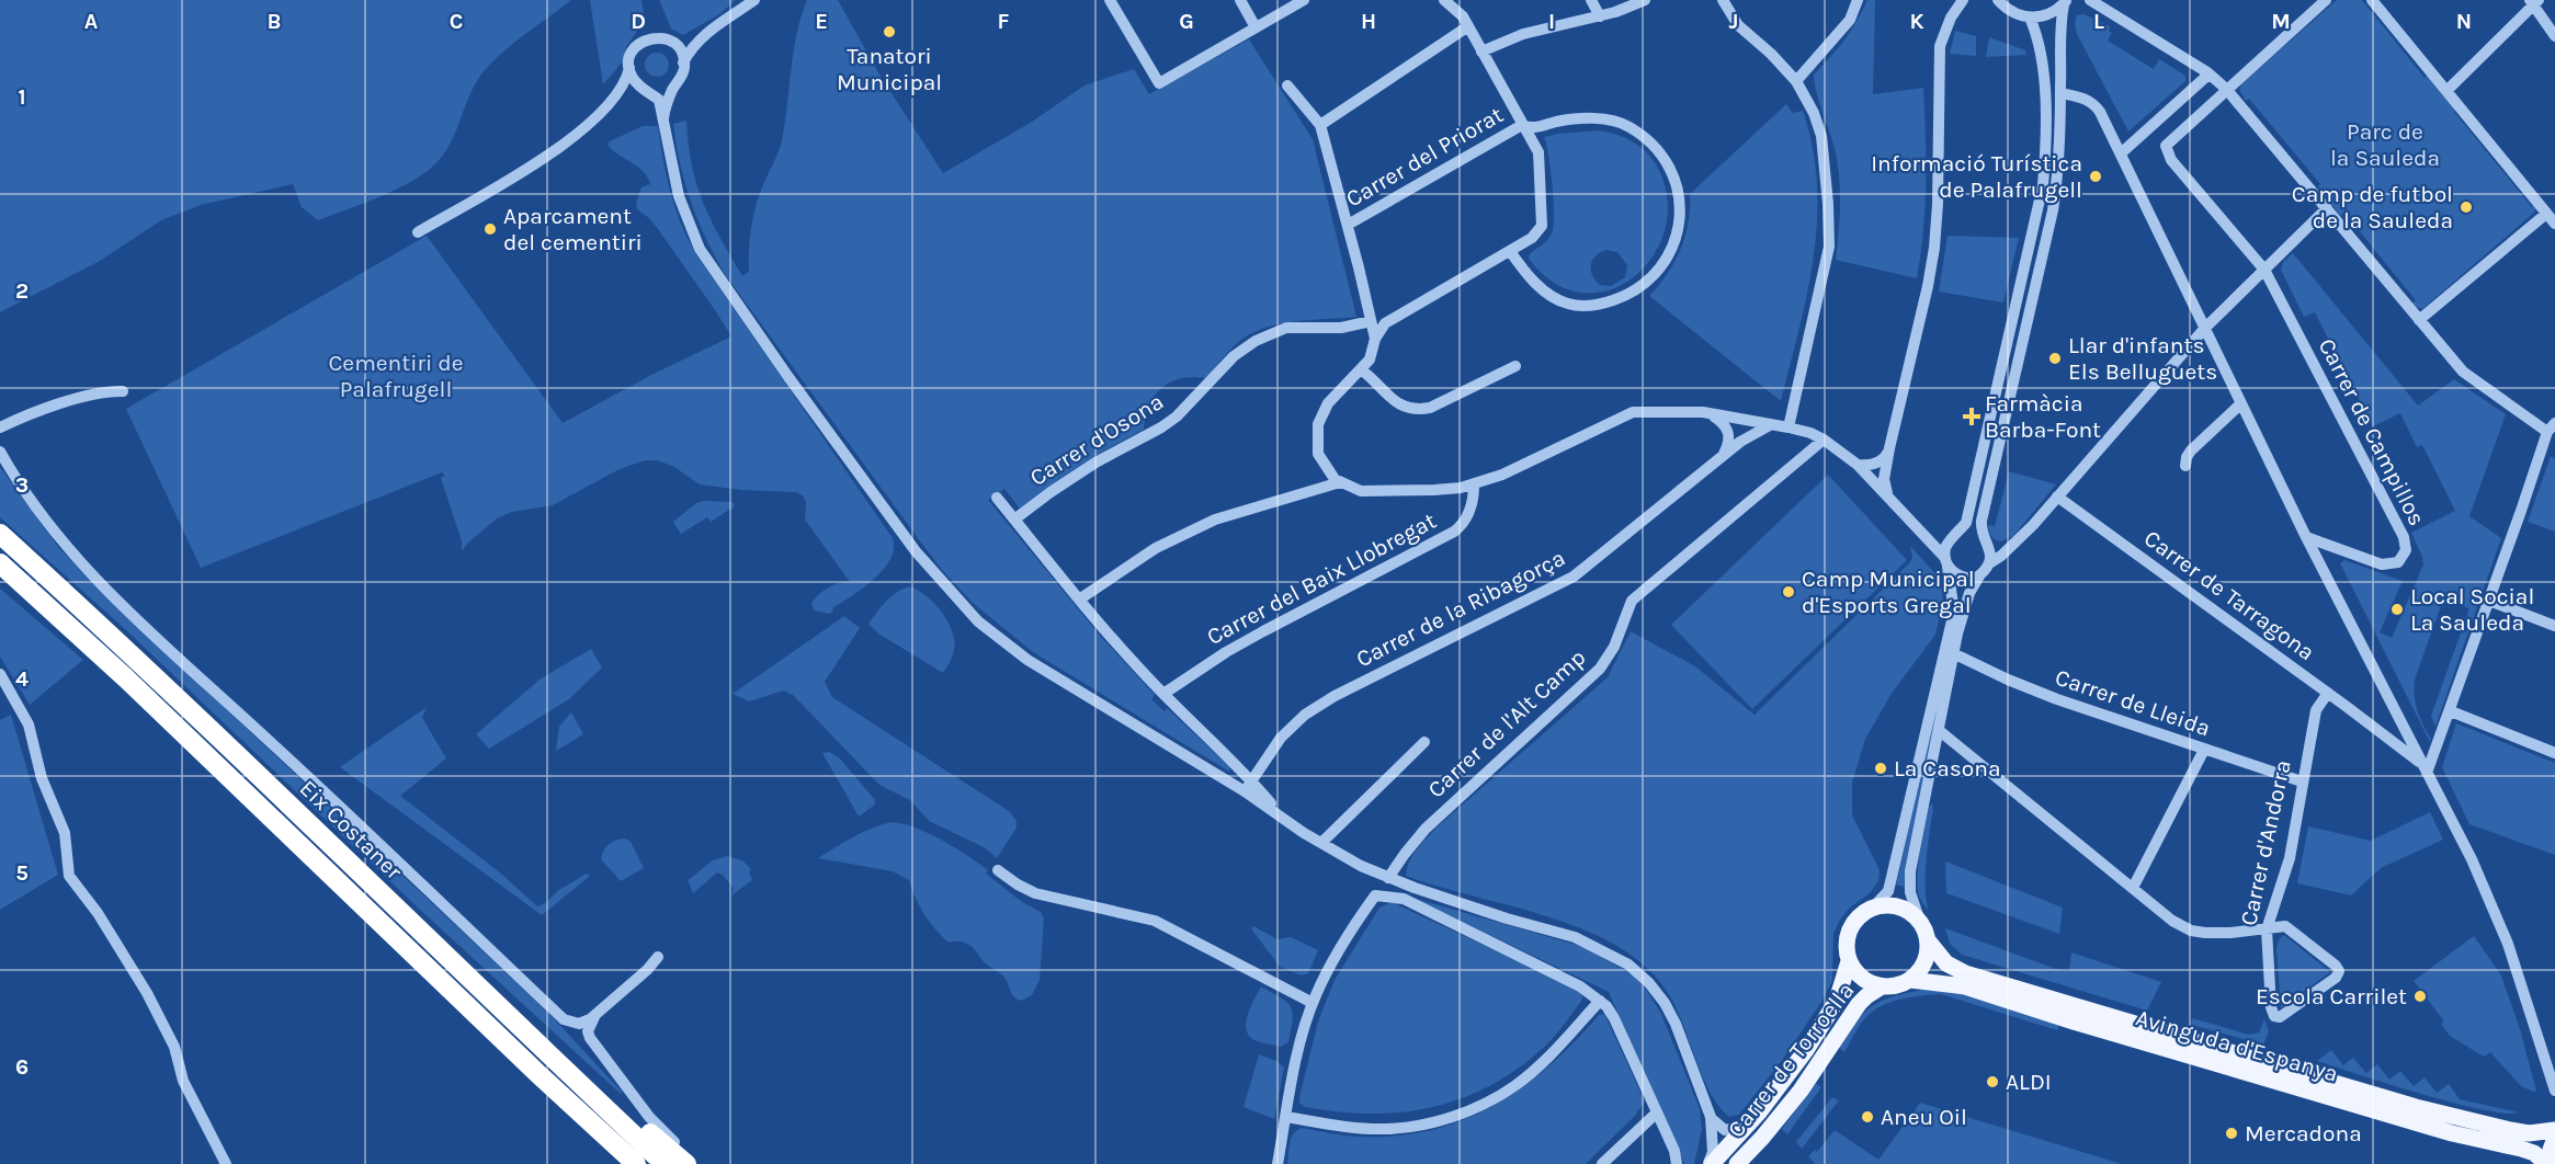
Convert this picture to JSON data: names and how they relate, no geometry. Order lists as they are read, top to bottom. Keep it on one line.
{"streets":{"highway":["Eix Costaner"],"main road":["Avinguda d'Espanya","Carrer de Torroella"],"street":["Carrer del Priorat","Carrer de Campillos","Carrer d'Osona","Carrer del Baix Llobregat","Carrer de Tarragona","Carrer de la Ribagorça","Carrer de Lleida","Carrer de l'Alt Camp","Carrer d'Andorra"]},"crossings":[["Carrer de Tarragona","Carrer d'Andorra"],["Carrer de Lleida","Carrer d'Andorra"],["Avinguda d'Espanya","Carrer de Torroella"]],"parks":["Parc de la Sauleda","Cementiri de Palafrugell"],"places":{"other":["Tanatori Municipal","Informació Turística de Palafrugell","Camp de futbol de la Sauleda","Aparcament del cementiri","Llar d'infants Els Belluguets","Camp Municipal d'Esports Gregal","Local Social La Sauleda","La Casona","Escola Carrilet","ALDI","Aneu Oil","Mercadona"],"health":["Farmàcia Barba-Font"]},"grid":{"columns":["A","B","C","D","E","F","G","H","I","J","K","L","M","N"],"rows":["1","2","3","4","5","6"]}}
